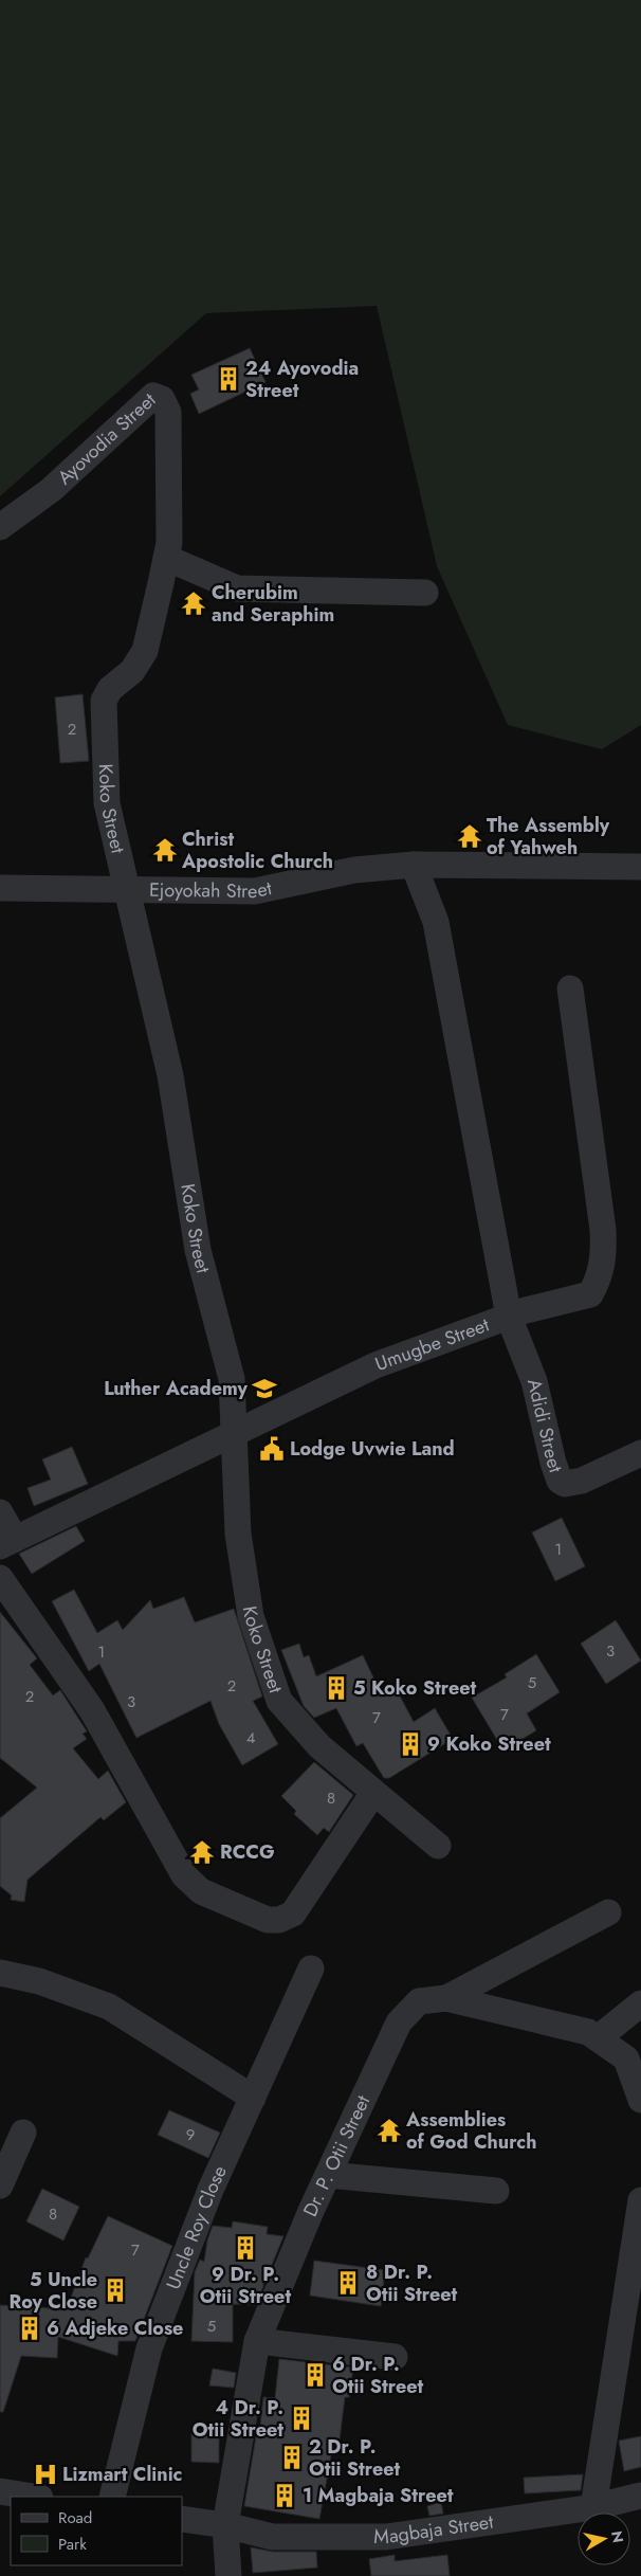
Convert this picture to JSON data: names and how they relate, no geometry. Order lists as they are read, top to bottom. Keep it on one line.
{"streets":{"street":["Ayovodia Street","Koko Street","Ejoyokah Street","Umugbe Street","Adidi Street","Dr. P. Otii Street","Uncle Roy Close","Magbaja Street"]},"crossings":[["Ayovodia Street","Koko Street"],["Koko Street","Ejoyokah Street"],["Koko Street","Umugbe Street"],["Umugbe Street","Adidi Street"],["Dr. P. Otii Street","Magbaja Street"]],"places":{"building":["24 Ayovodia Street","5 Koko Street","9 Koko Street","9 Dr. P. Otii Street","8 Dr. P. Otii Street","5 Uncle Roy Close","6 Adjeke Close","6 Dr. P. Otii Street","4 Dr. P. Otii Street","2 Dr. P. Otii Street","1 Magbaja Street"],"temple":["Cherubim and Seraphim","The Assembly of Yahweh","Christ Apostolic Church","RCCG","Assemblies of God Church"],"school or university":["Luther Academy"],"public building":["Lodge Uvwie Land"],"hospital":["Lizmart Clinic"]},"house_numbers":["2","1","3","1","5","2","2","3","7","7","4","8","9","8","7","5"],"legend":["Road","Park"],"north":"right"}
